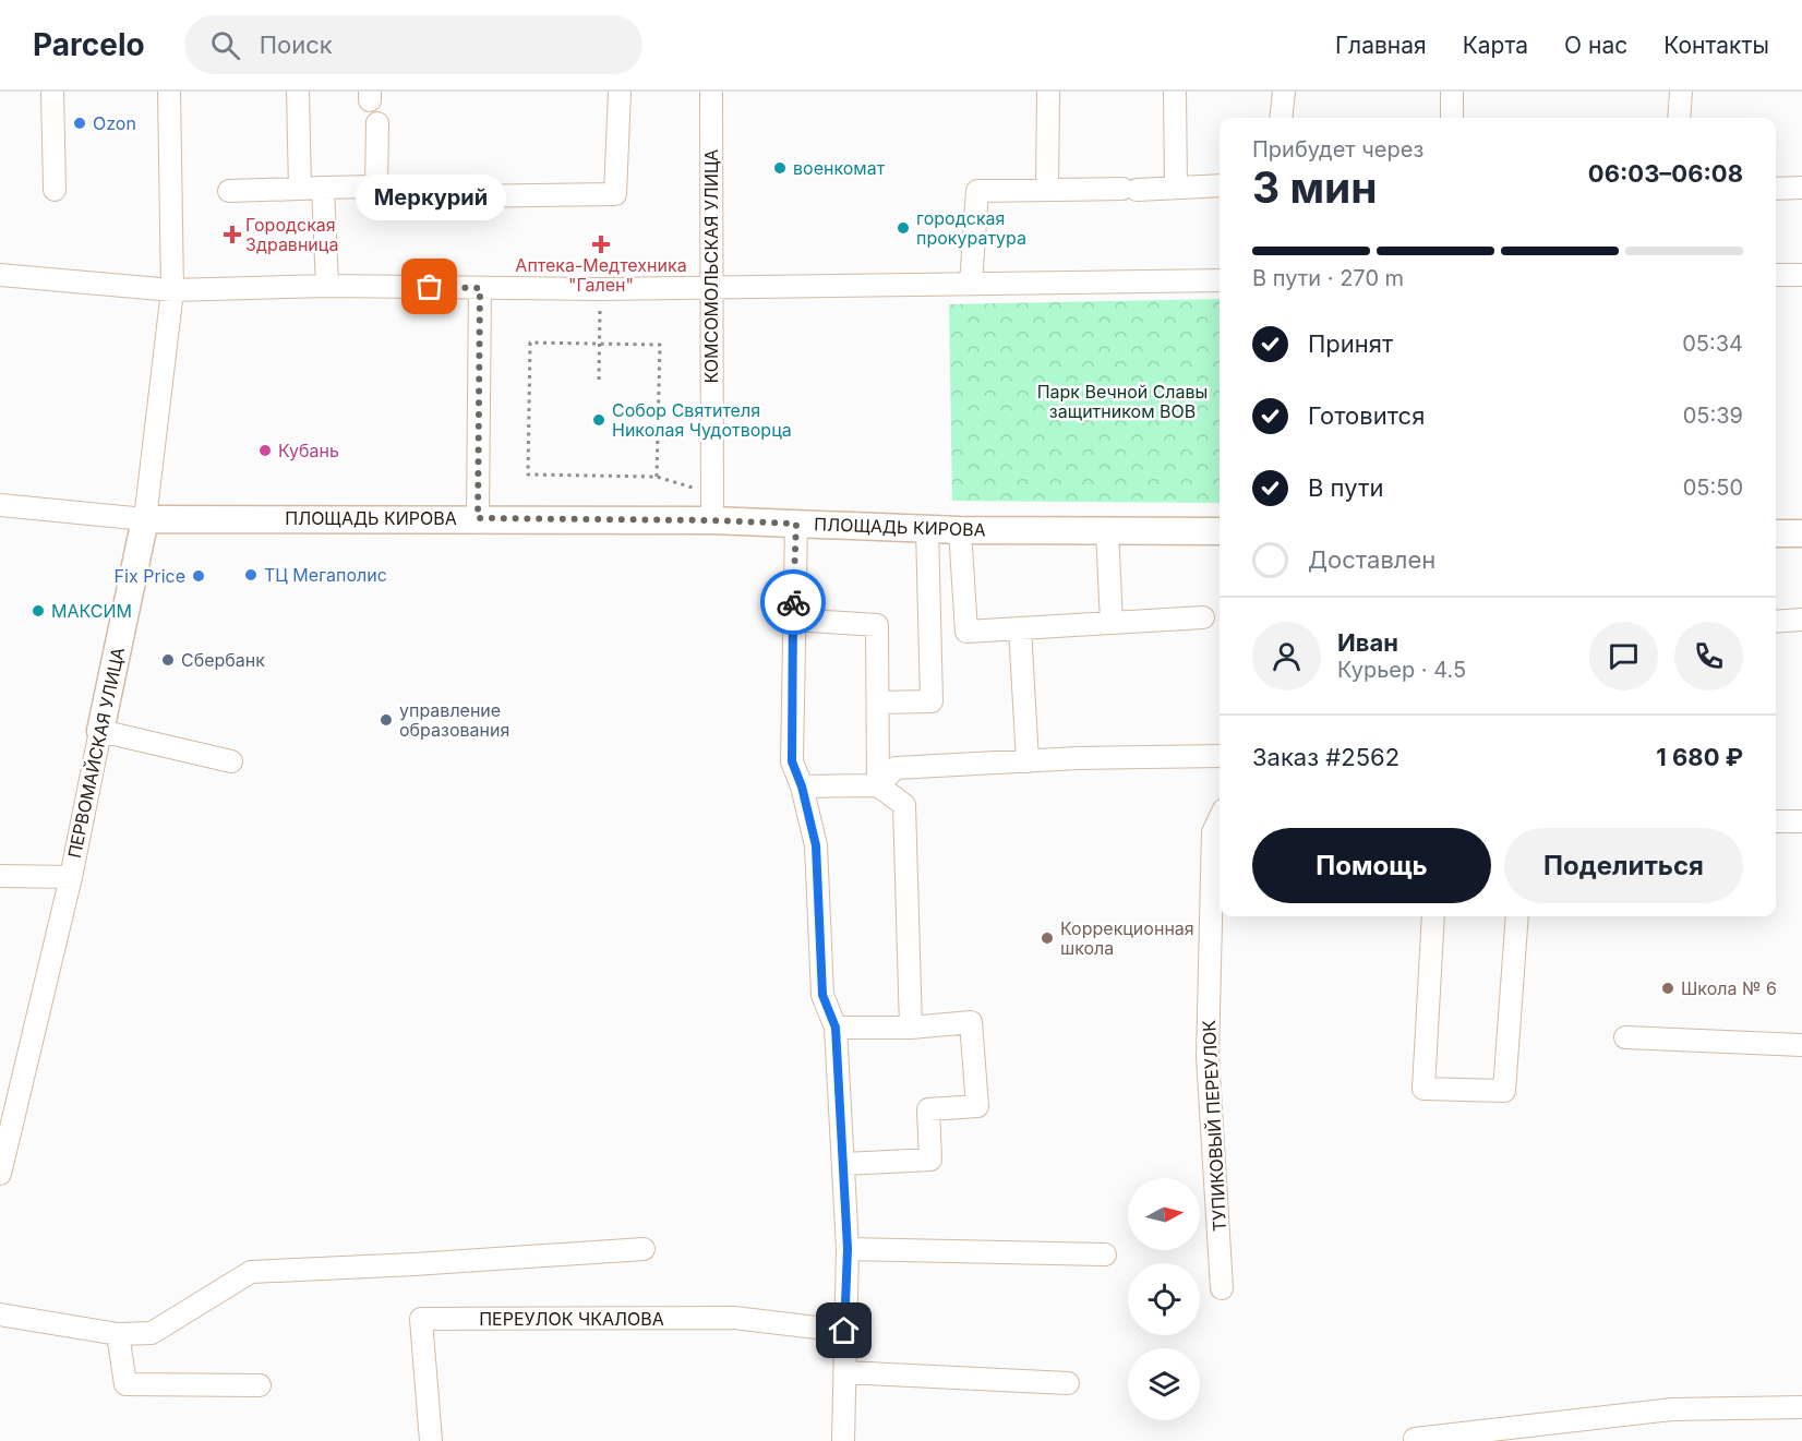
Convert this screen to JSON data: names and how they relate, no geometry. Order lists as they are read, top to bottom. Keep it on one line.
{"streets":{"main road":["ПЛОЩАДЬ КИРОВА","ПЕРВОМАЙСКАЯ УЛИЦА"],"street":["КОМСОМОЛЬСКАЯ УЛИЦА","ТУПИКОВЫЙ ПЕРЕУЛОК","ПЕРЕУЛОК ЧКАЛОВА"]},"crossings":[["КОМСОМОЛЬСКАЯ УЛИЦА","ПЛОЩАДЬ КИРОВА"],["ПЛОЩАДЬ КИРОВА","ПЕРВОМАЙСКАЯ УЛИЦА"]],"parks":["Парк Вечной Славы защитником ВОВ"],"places":{"other":["Ozon","военкомат","городская прокуратура","Меркурий","Собор Святителя Николая Чудотворца","Кубань","ТЦ Мегаполис","Fix Price","МАКСИМ","Сбербанк","управление образования","Коррекционная школа","Школа № 6"],"health":["Городская Здравница","Аптека-Медтехника \"Гален\""]},"north":"right","page":{"header":"Parcelo","search":"Поиск","nav":["Главная","Карта","О нас","Контакты"],"heading":["3 мин","Прибудет через","06:03–06:08"],"panel":["Иван","Курьер · 4.5","Заказ #2562","1 680 ₽"],"bubble":"Меркурий","bar":"В пути · 270 m","list":[["Принят","05:34"],["Готовится","05:39"],["В пути","05:50"],"Доставлен"],"buttons":["Помощь","Поделиться"]}}
